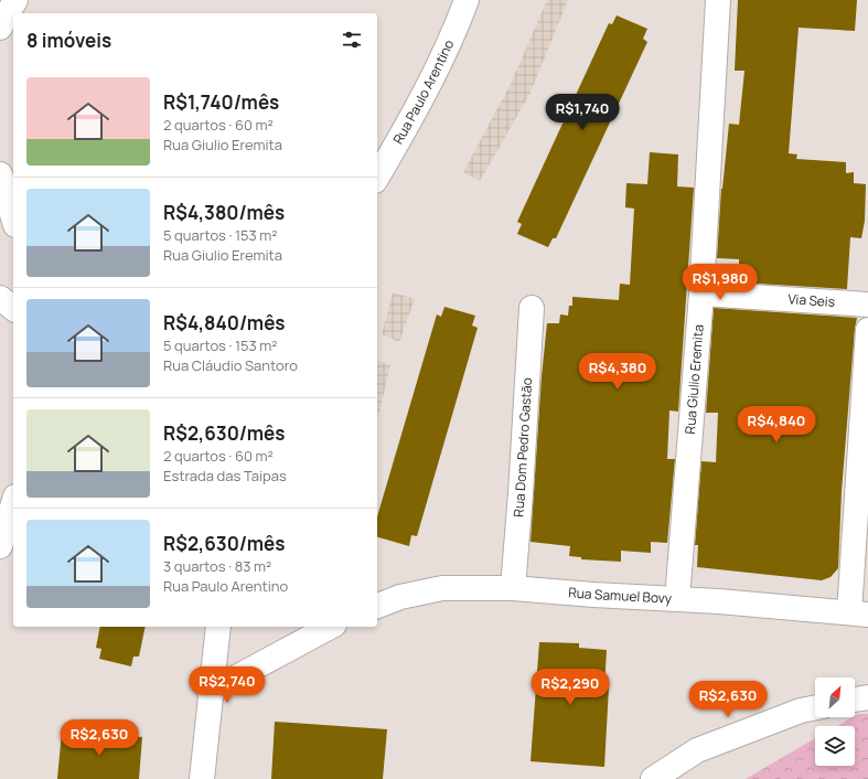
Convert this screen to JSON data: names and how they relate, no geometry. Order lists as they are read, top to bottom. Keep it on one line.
{"streets":{"street":["Rua Paulo Arentino","Via Seis","Rua Giulio Eremita","Rua Dom Pedro Gastão","Rua Samuel Bovy"]},"crossings":[["Via Seis","Rua Giulio Eremita"],["Rua Giulio Eremita","Rua Samuel Bovy"],["Rua Dom Pedro Gastão","Rua Samuel Bovy"]],"north":"top right","page":{"heading":"8 imóveis","list":[{"name":"R$1,740/mês","note":"2 quartos · 60 m² · Rua Giulio Eremita"},{"name":"R$4,380/mês","note":"5 quartos · 153 m² · Rua Giulio Eremita"},{"name":"R$4,840/mês","note":"5 quartos · 153 m² · Rua Cláudio Santoro"},{"name":"R$2,630/mês","note":"2 quartos · 60 m² · Estrada das Taipas"},{"name":"R$2,630/mês","note":"3 quartos · 83 m² · Rua Paulo Arentino"}],"price":["R$1,740","R$1,980","R$4,380","R$4,840","R$2,740","R$2,290","R$2,630","R$2,630"]}}
